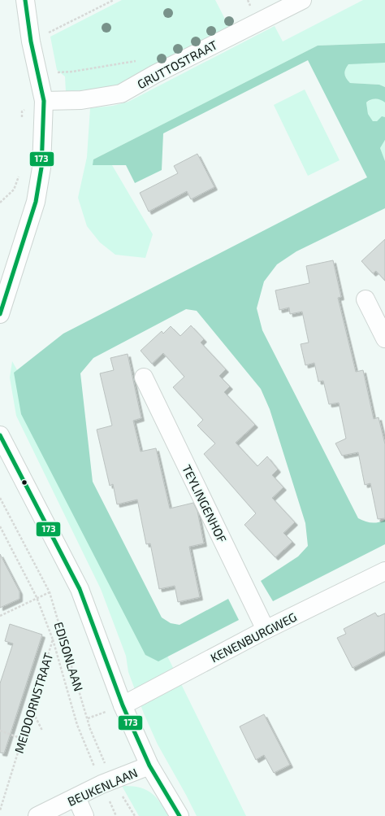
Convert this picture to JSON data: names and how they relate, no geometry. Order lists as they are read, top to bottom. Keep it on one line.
{"streets":{"street":["GRUTTOSTRAAT","TEYLINGENHOF","KENENBURGWEG","BEUKENLAAN"],"path":["EDISONLAAN","MEIDOORNSTRAAT"]},"crossings":[["TEYLINGENHOF","KENENBURGWEG"],["EDISONLAAN","BEUKENLAAN"]],"lines":["transit line 173"]}
